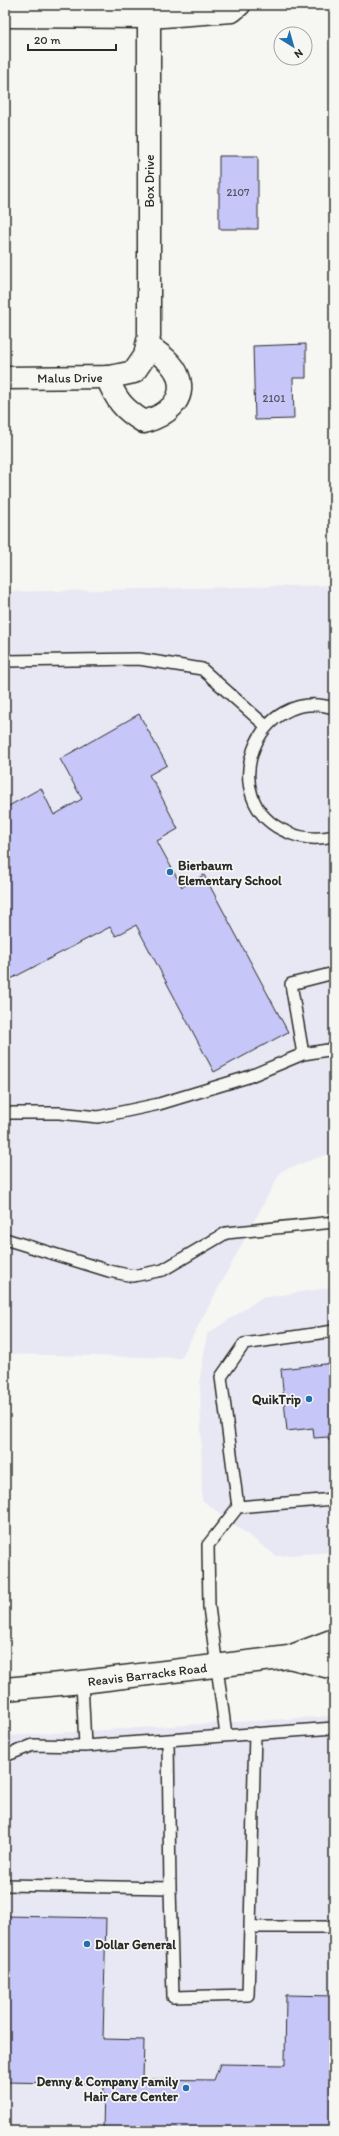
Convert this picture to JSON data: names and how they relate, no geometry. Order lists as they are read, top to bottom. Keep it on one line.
{"streets":{"street":["Box Drive","Malus Drive","Reavis Barracks Road"]},"crossings":[["Box Drive","Malus Drive"]],"places":["Bierbaum Elementary School","QuikTrip","Dollar General","Denny & Company Family Hair Care Center"],"house_numbers":["2107","2101"],"scale_bar":"20 m","north":"bottom right"}
